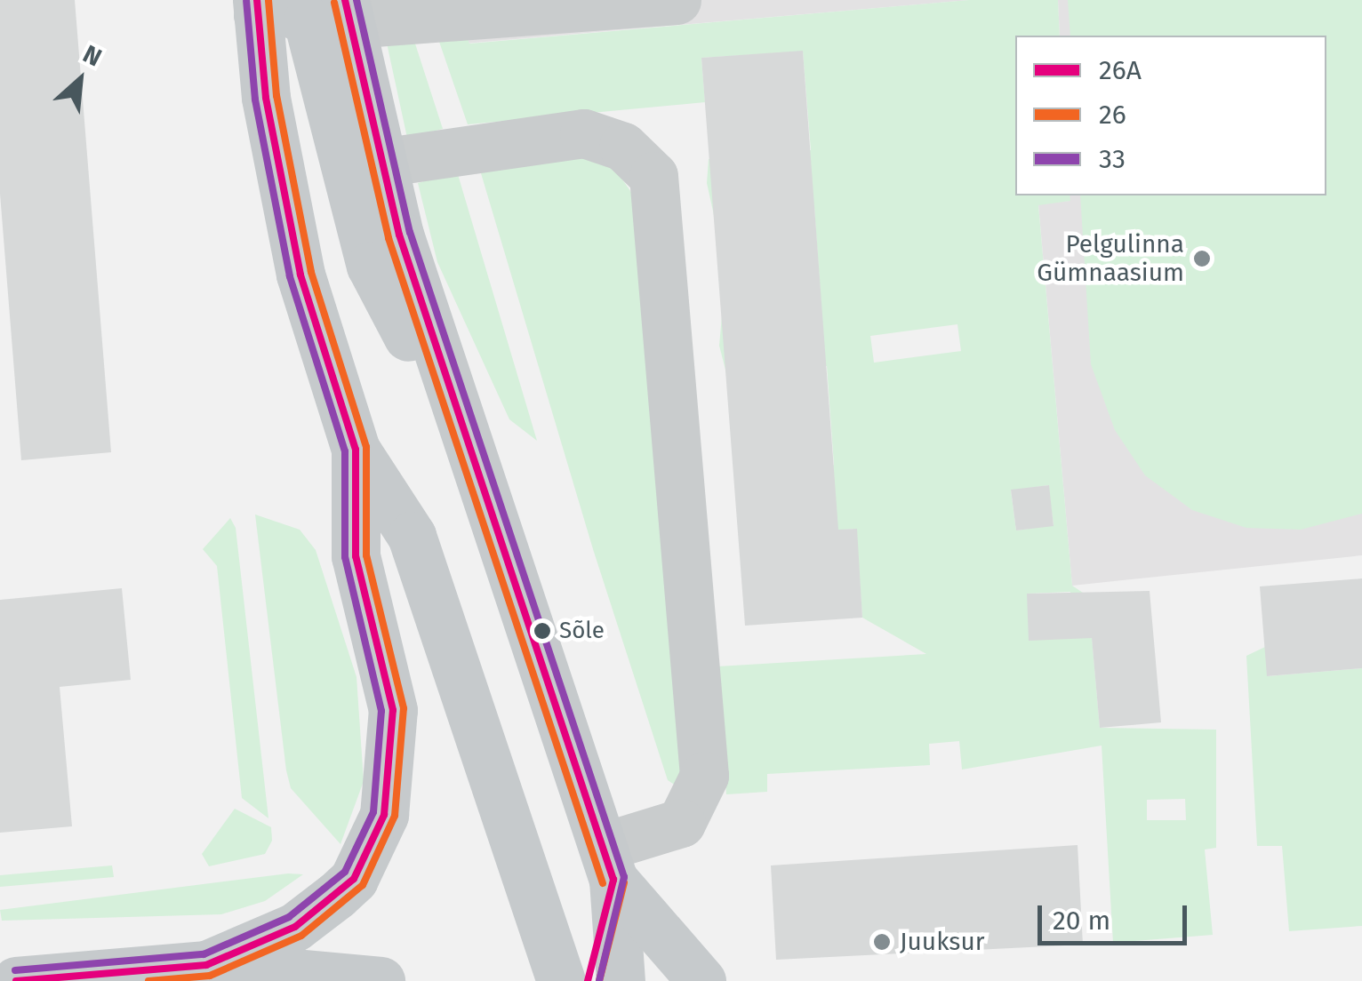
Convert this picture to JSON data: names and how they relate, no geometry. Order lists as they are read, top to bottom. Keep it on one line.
{"places":["Pelgulinna Gümnaasium","Sõle","Juuksur"],"lines":["transit line 26A","transit line 26","transit line 33"],"legend":["26A","26","33"],"scale_bar":"20 m","north":"top right"}
